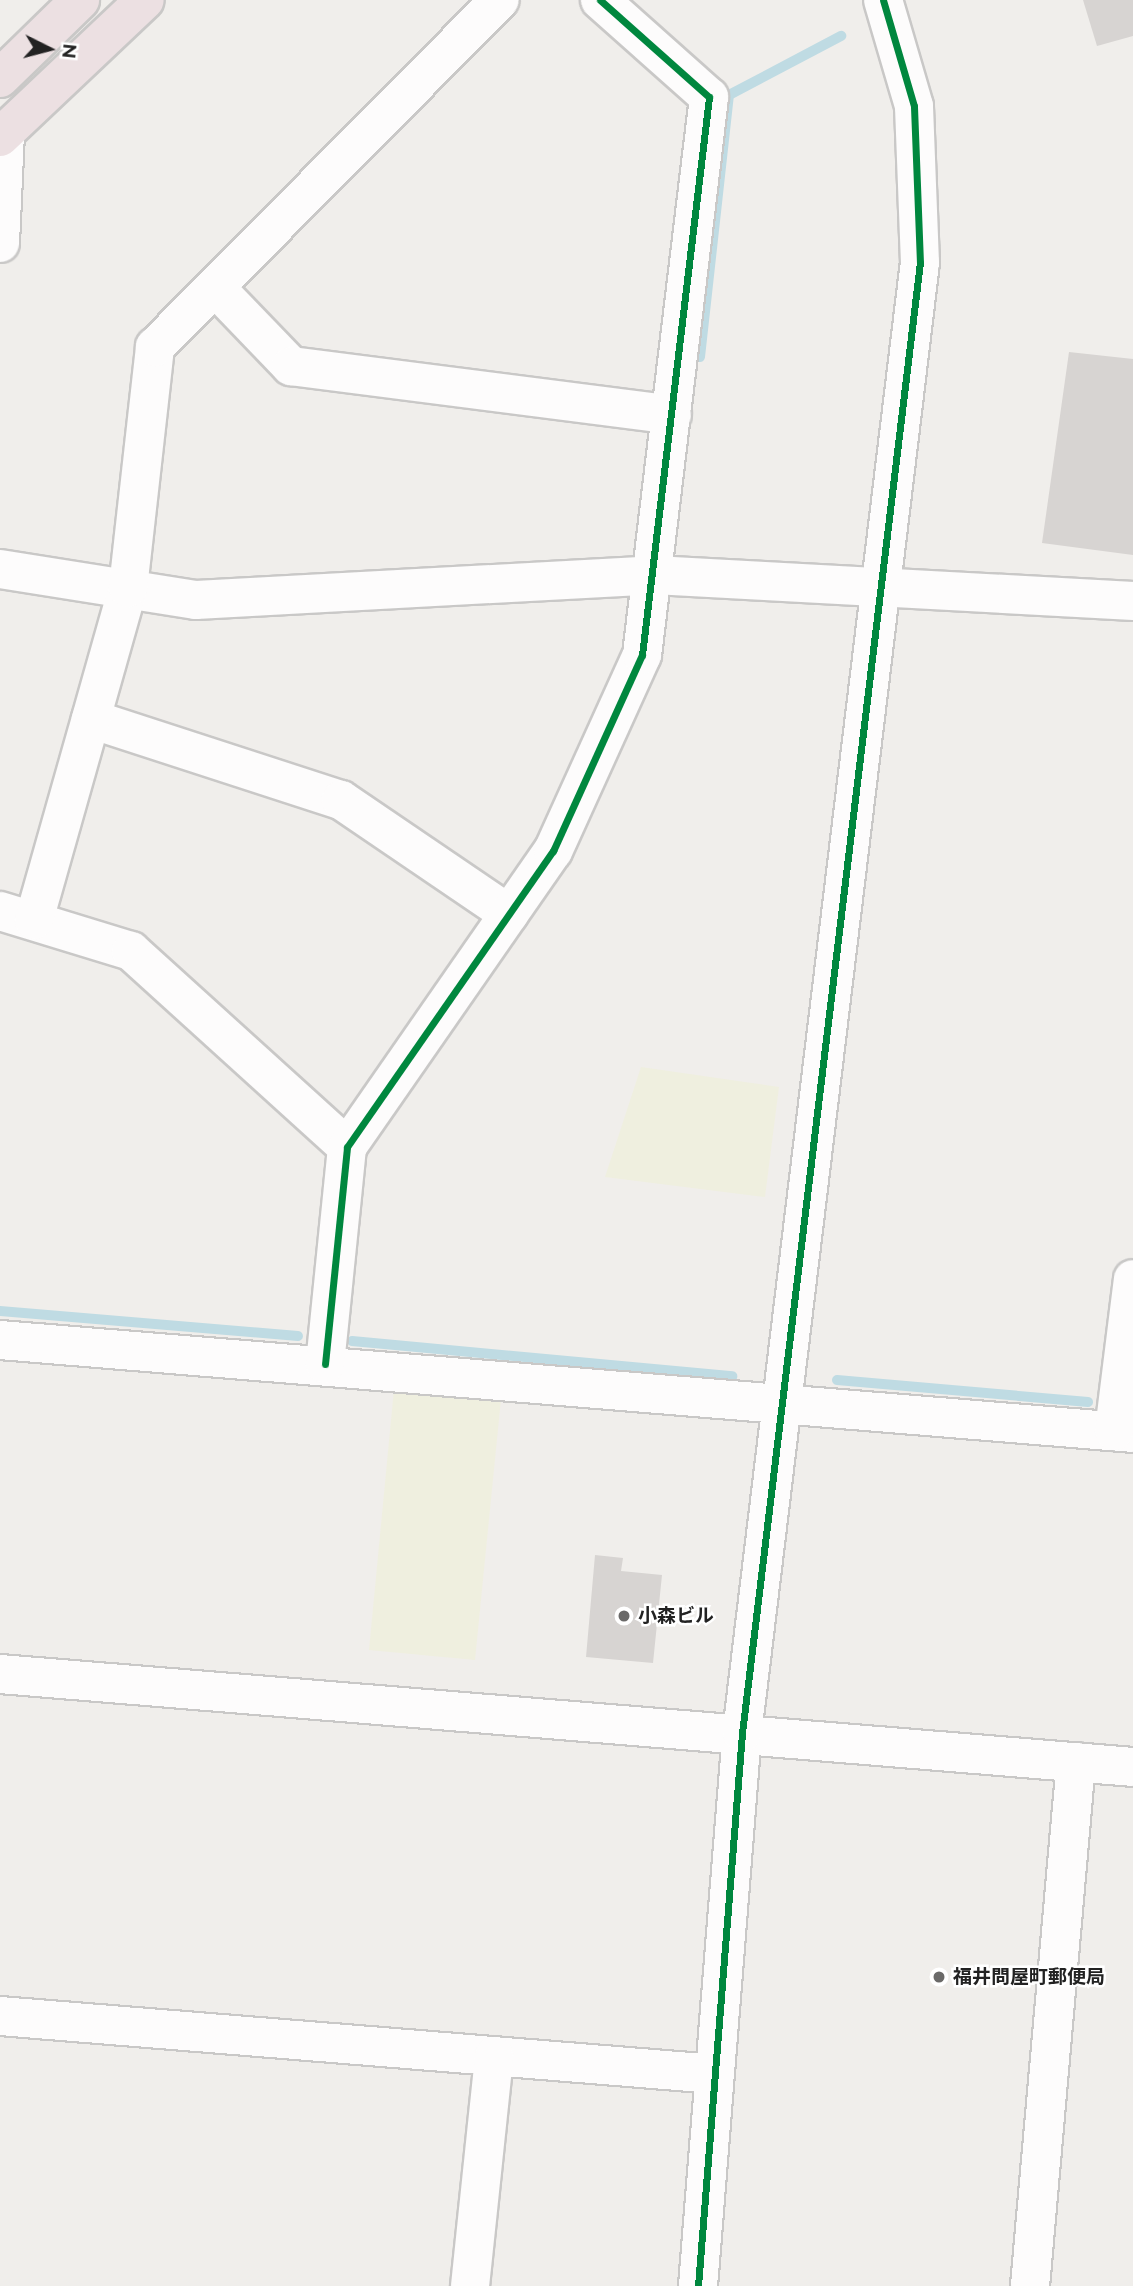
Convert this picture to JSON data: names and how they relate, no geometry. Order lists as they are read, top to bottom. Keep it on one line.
{"places":["小森ビル","福井問屋町郵便局"],"north":"right"}
